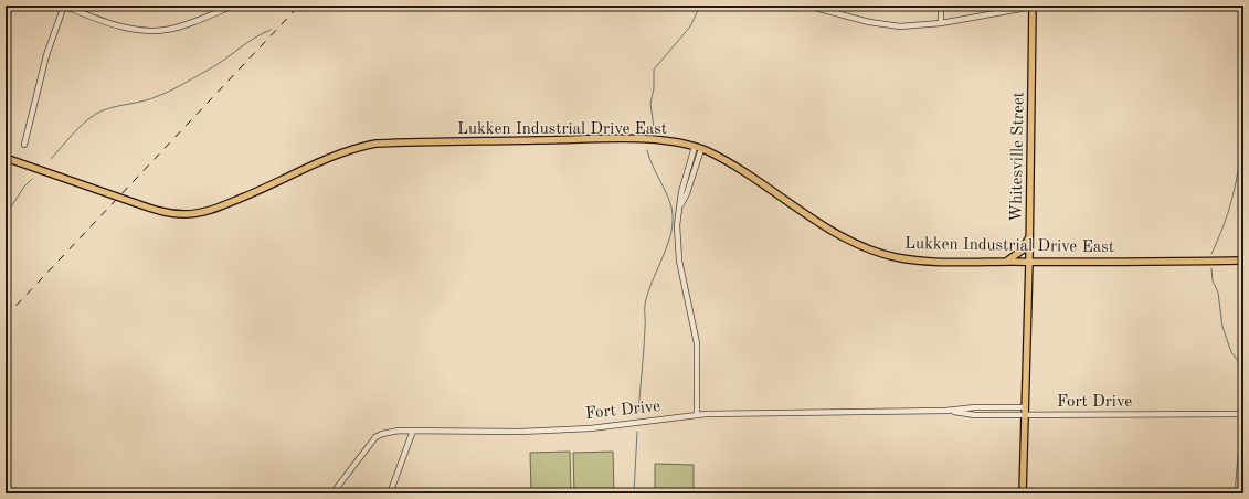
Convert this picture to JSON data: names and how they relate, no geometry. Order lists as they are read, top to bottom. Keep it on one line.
{"streets":{"main road":["Lukken Industrial Drive East","Whitesville Street"],"street":["Fort Drive"]},"crossings":[["Lukken Industrial Drive East","Whitesville Street"],["Whitesville Street","Fort Drive"]]}
